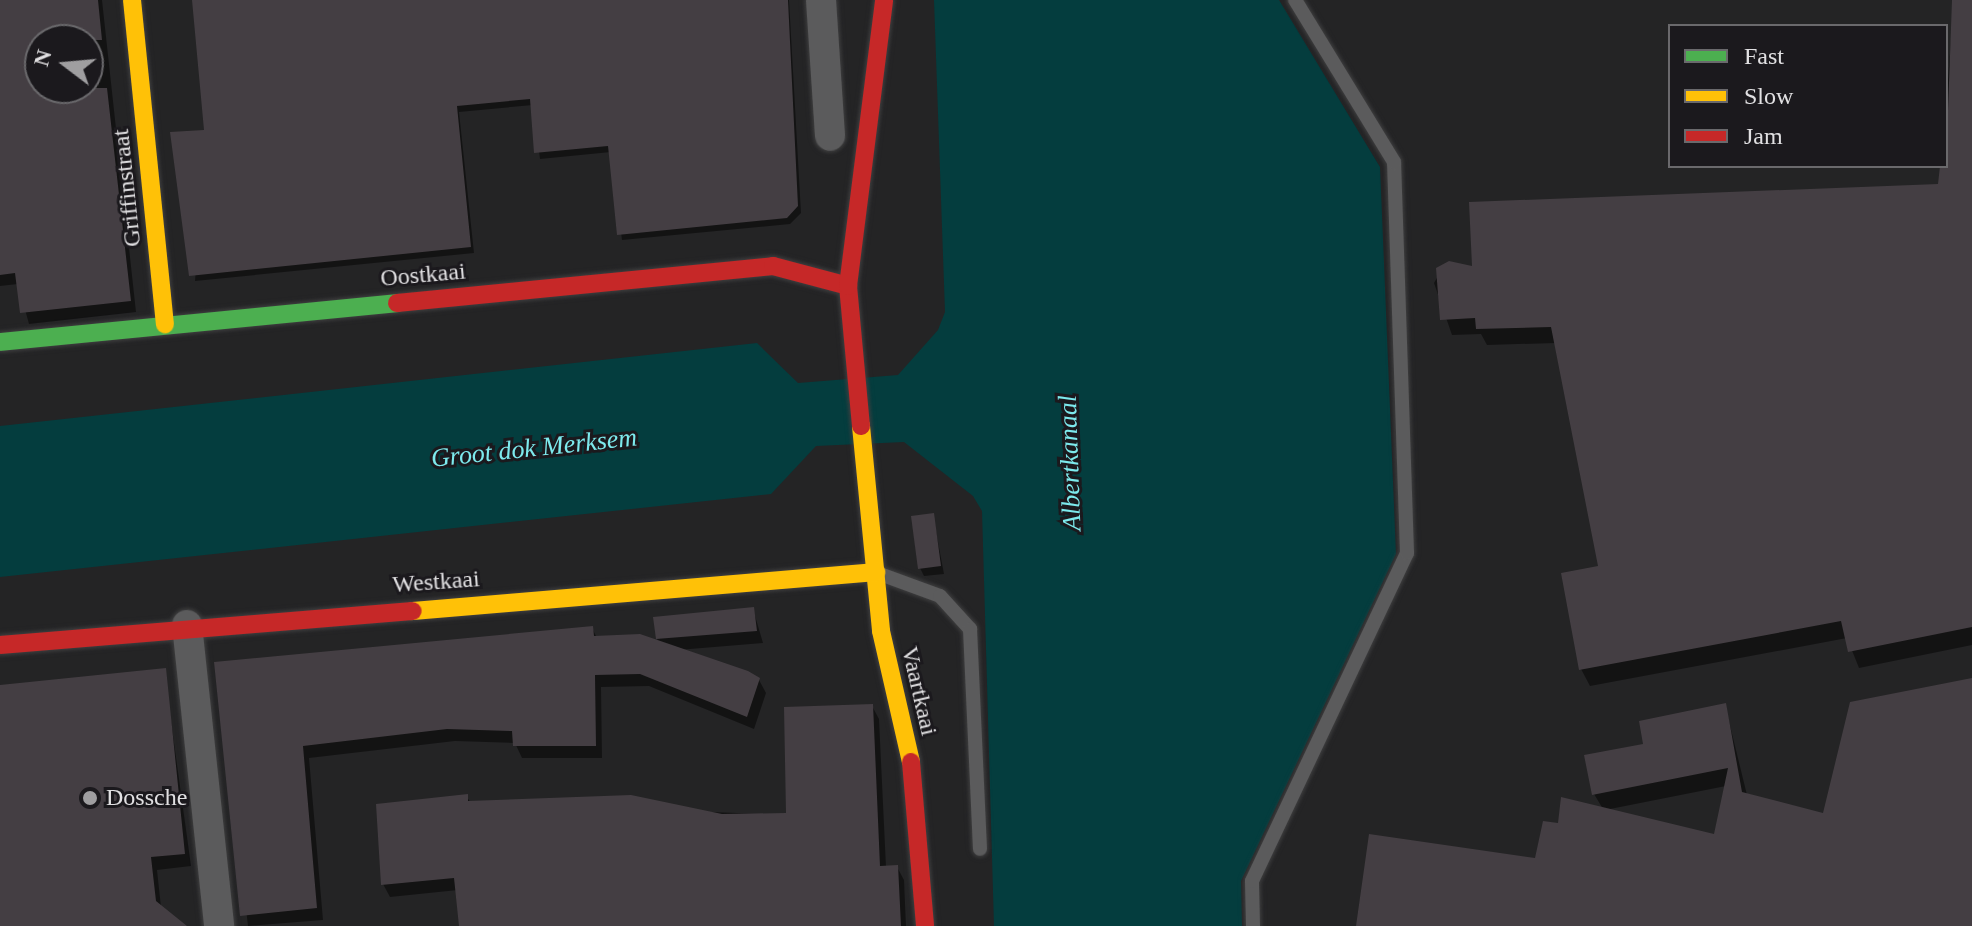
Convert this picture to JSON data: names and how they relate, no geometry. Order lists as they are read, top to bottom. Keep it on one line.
{"streets":{"street":["Griffinstraat","Oostkaai","Westkaai","Vaartkaai"]},"crossings":[["Griffinstraat","Oostkaai"],["Oostkaai","Vaartkaai"],["Westkaai","Vaartkaai"]],"water":["Groot dok Merksem","Albertkanaal"],"places":["Dossche"],"legend":["Fast","Slow","Jam"],"north":"left"}
